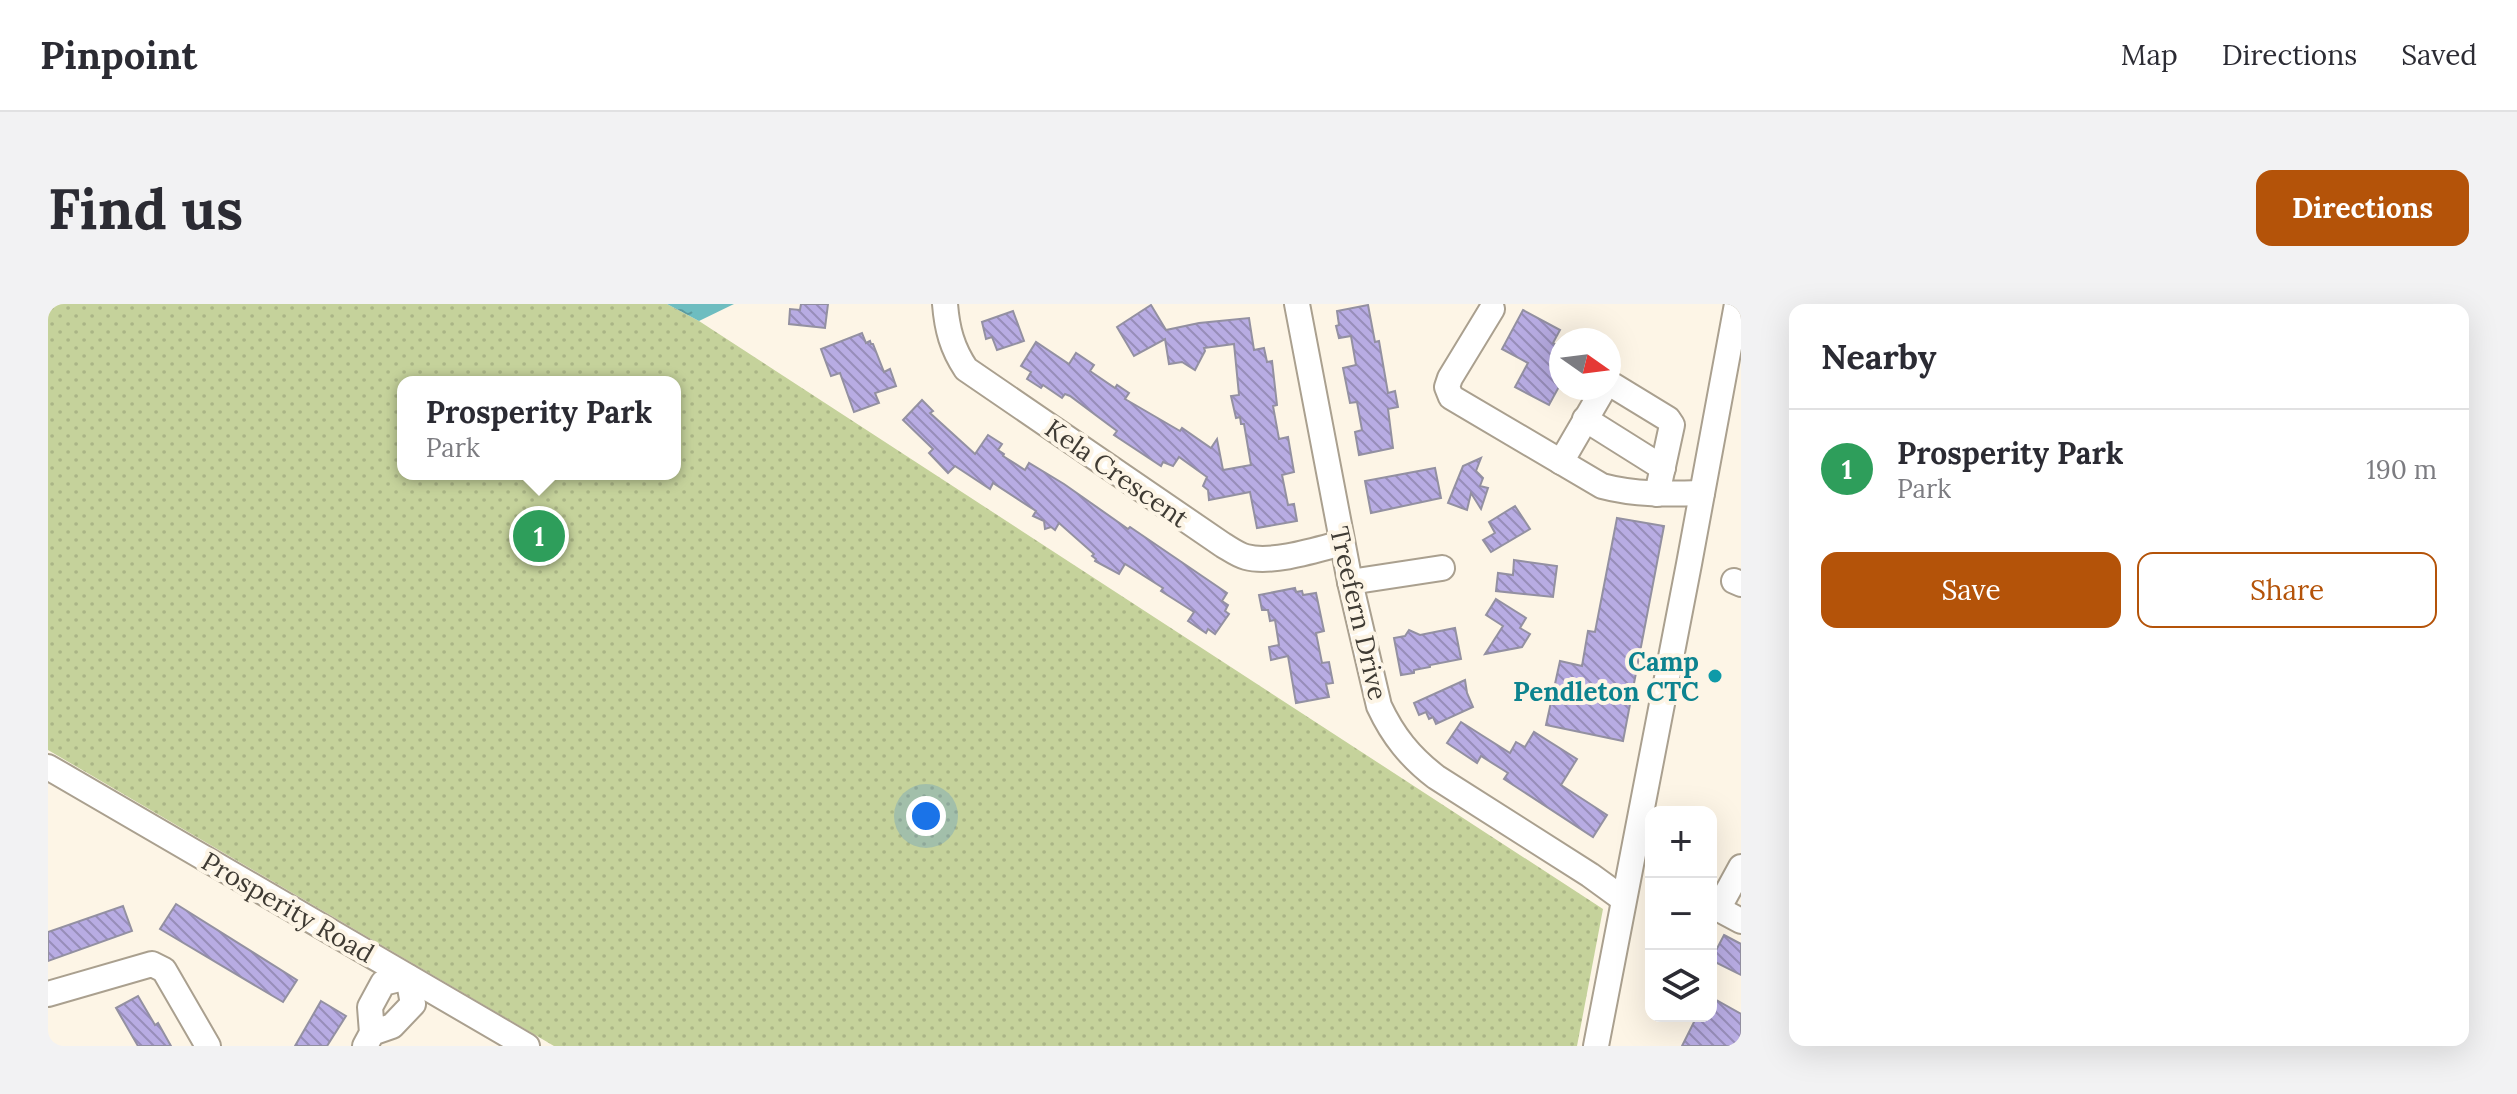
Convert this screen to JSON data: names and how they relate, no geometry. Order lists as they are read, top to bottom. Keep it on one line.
{"streets":{"street":["Kela Crescent","Treefern Drive","Prosperity Road"]},"crossings":[["Kela Crescent","Treefern Drive"]],"places":["Camp Pendleton CTC"],"north":"right","page":{"header":"Pinpoint","nav":["Map","Directions","Saved"],"buttons":["Directions",["Save","Share"]],"title":"Find us","heading":"Nearby","popup":["Prosperity Park","Park"],"list":[{"mark":"1","name":"Prosperity Park","note":"Park","value":"190 m"}],"pins":"1","map_buttons":["+","−"]}}
